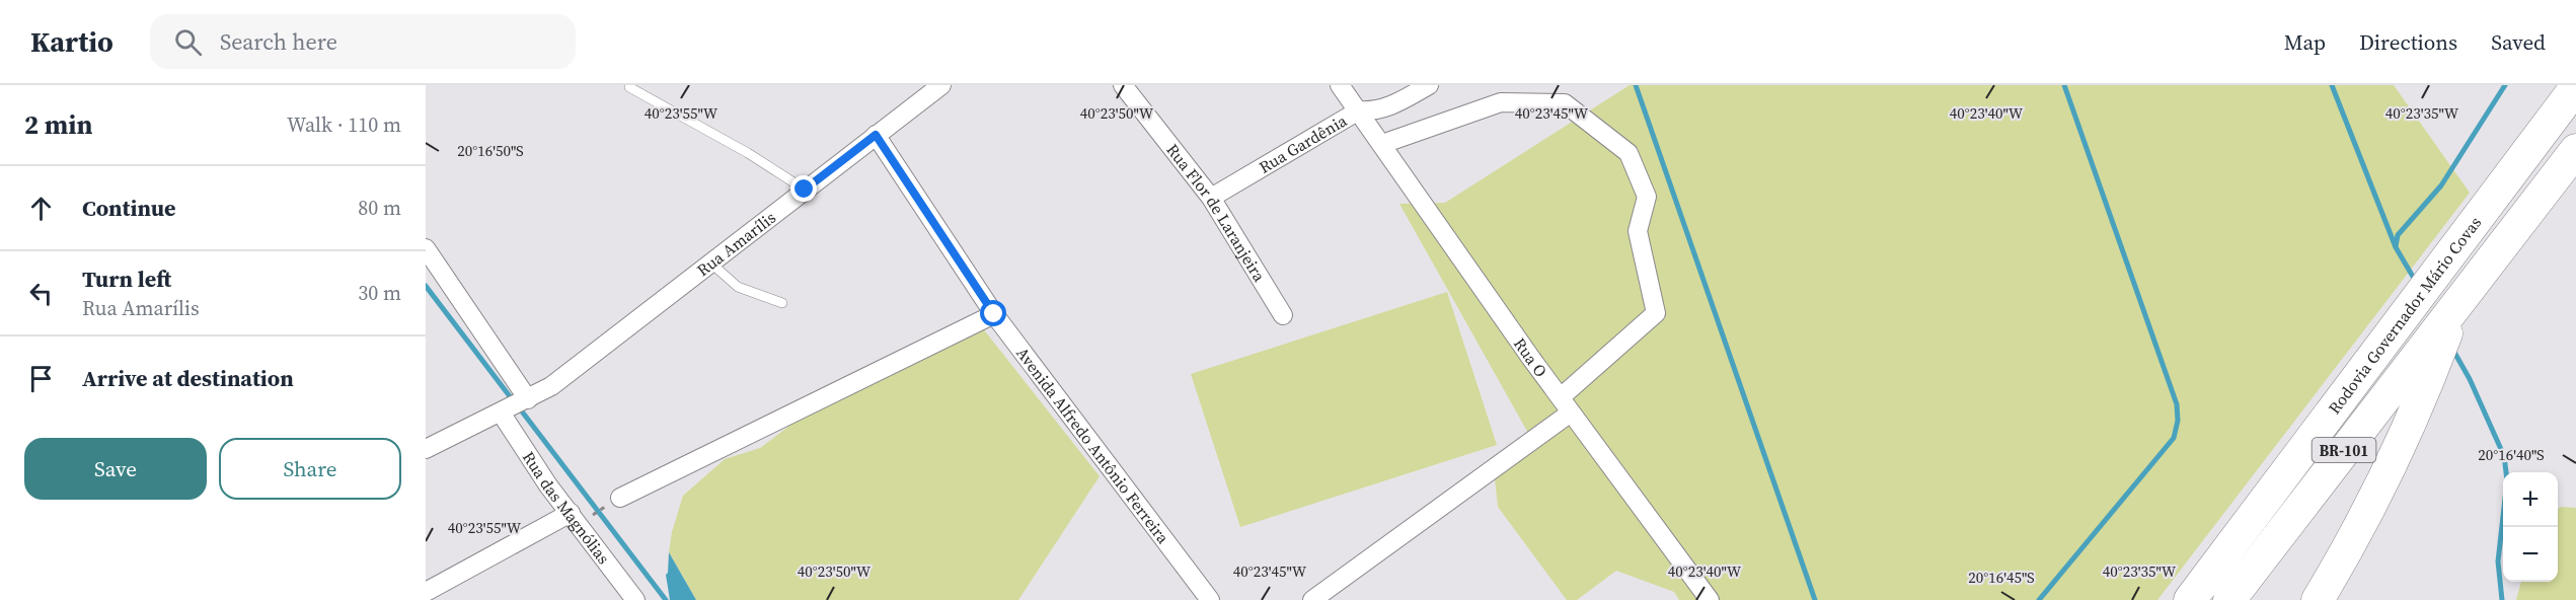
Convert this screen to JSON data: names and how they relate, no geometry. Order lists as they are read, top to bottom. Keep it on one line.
{"streets":{"highway":["Rodovia Governador Mário Covas","BR-101"],"street":["Rua Gardênia","Rua Flor de Laranjeira","Rua Amarílis","Rua O","Avenida Alfredo Antônio Ferreira","Rua das Magnólias"]},"crossings":[["Rua Gardênia","Rua Flor de Laranjeira"],["Rua Gardênia","Rua O"],["Rua Amarílis","Avenida Alfredo Antônio Ferreira"],["Rua Amarílis","Rua das Magnólias"]],"page":{"header":"Kartio","search":"Search here","nav":["Map","Directions","Saved"],"heading":["2 min","Walk · 110 m"],"list":[["Continue","80 m"],["Turn left","Rua Amarílis","30 m"],"Arrive at destination"],"buttons":["Save","Share"],"map_buttons":["+","−"]},"coordinates":["40°23'55\"W","40°23'35\"W","40°23'50\"W","40°23'45\"W","40°23'40\"W","20°16'50\"S","20°16'40\"S","20°16'45\"S"]}
